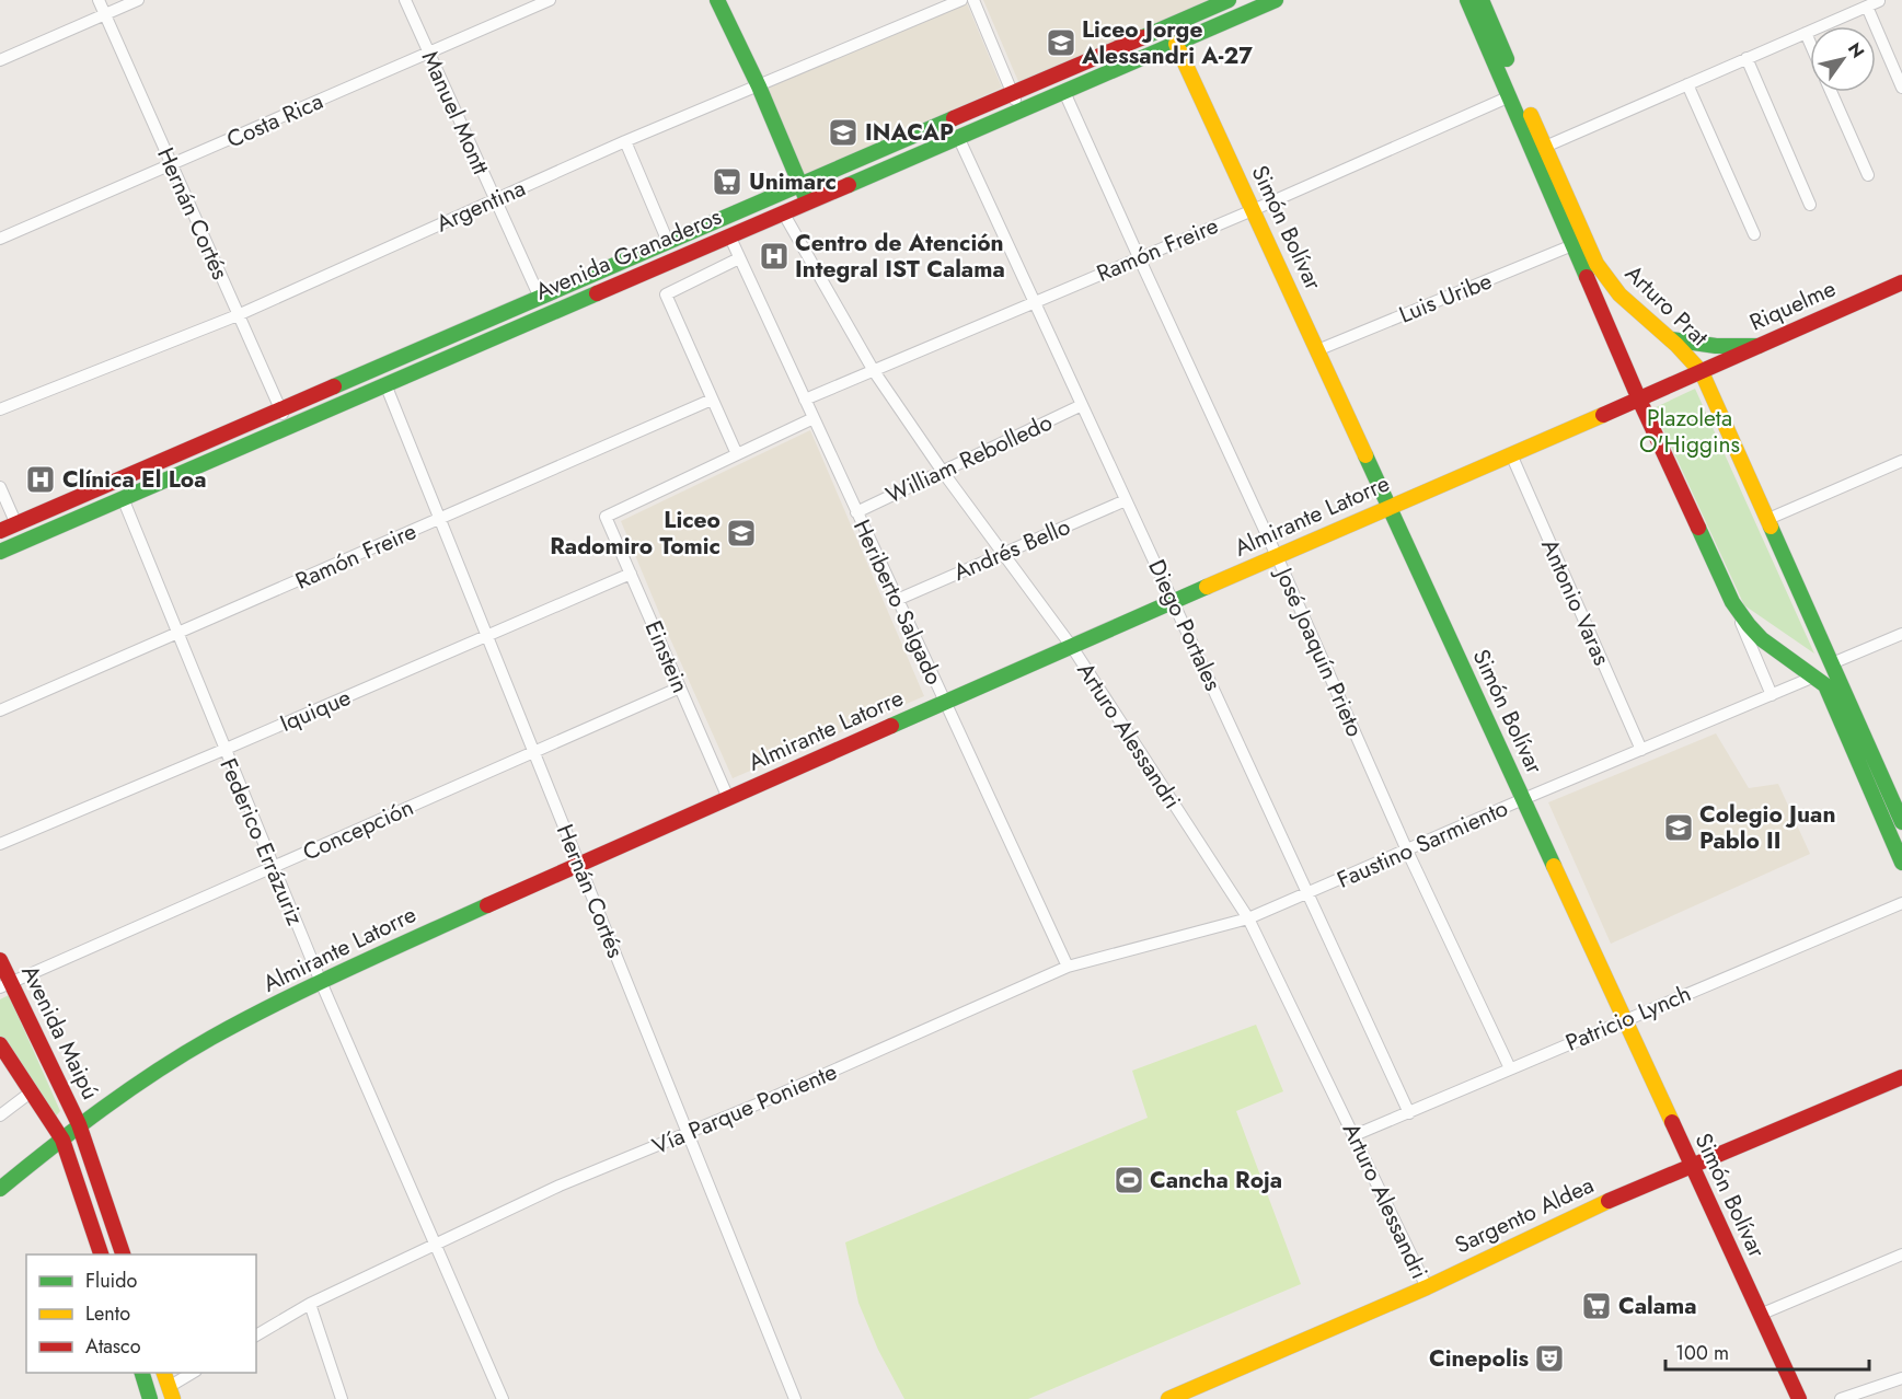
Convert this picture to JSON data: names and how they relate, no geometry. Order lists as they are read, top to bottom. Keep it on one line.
{"streets":{"main road":["Simón Bolívar","Avenida Granaderos","Arturo Prat","Riquelme","Almirante Latorre","Avenida Maipú","Sargento Aldea"],"street":["Manuel Montt","Costa Rica","Argentina","Hernán Cortés","Ramón Freire","Luis Uribe","William Rebolledo","Andrés Bello","Heriberto Salgado","Antonio Varas","Diego Portales","José Joaquín Prieto","Einstein","Iquique","Arturo Alessandri","Concepción","Federico Errázuriz","Faustino Sarmiento","Patricio Lynch","Vía Parque Poniente"]},"crossings":[["Manuel Montt","Costa Rica"],["Manuel Montt","Argentina"],["Manuel Montt","Avenida Granaderos"],["Costa Rica","Hernán Cortés"],["Argentina","Hernán Cortés"],["Hernán Cortés","Ramón Freire"],["Hernán Cortés","Avenida Granaderos"],["Hernán Cortés","Almirante Latorre"],["Hernán Cortés","Iquique"],["Hernán Cortés","Concepción"],["Hernán Cortés","Vía Parque Poniente"],["Simón Bolívar","Ramón Freire"],["Simón Bolívar","Avenida Granaderos"],["Simón Bolívar","Luis Uribe"],["Simón Bolívar","Almirante Latorre"],["Simón Bolívar","Faustino Sarmiento"],["Simón Bolívar","Patricio Lynch"],["Simón Bolívar","Sargento Aldea"],["Ramón Freire","Arturo Prat"],["Ramón Freire","Heriberto Salgado"],["Ramón Freire","Diego Portales"],["Ramón Freire","José Joaquín Prieto"],["Ramón Freire","Arturo Alessandri"],["Ramón Freire","Federico Errázuriz"],["Avenida Granaderos","Heriberto Salgado"],["Avenida Granaderos","Diego Portales"],["Avenida Granaderos","José Joaquín Prieto"],["Avenida Granaderos","Arturo Alessandri"],["Avenida Granaderos","Federico Errázuriz"],["Luis Uribe","Arturo Prat"],["Arturo Prat","Riquelme"],["Arturo Prat","Almirante Latorre"],["Arturo Prat","Faustino Sarmiento"],["Riquelme","Almirante Latorre"],["William Rebolledo","Heriberto Salgado"],["William Rebolledo","Diego Portales"],["William Rebolledo","Arturo Alessandri"],["Almirante Latorre","Heriberto Salgado"],["Almirante Latorre","Antonio Varas"],["Almirante Latorre","Diego Portales"],["Almirante Latorre","José Joaquín Prieto"],["Almirante Latorre","Einstein"],["Almirante Latorre","Arturo Alessandri"],["Almirante Latorre","Federico Errázuriz"],["Almirante Latorre","Avenida Maipú"],["Andrés Bello","Heriberto Salgado"],["Andrés Bello","Diego Portales"],["Andrés Bello","Arturo Alessandri"],["Heriberto Salgado","Vía Parque Poniente"],["Antonio Varas","Faustino Sarmiento"],["Diego Portales","Faustino Sarmiento"],["Diego Portales","Patricio Lynch"],["José Joaquín Prieto","Faustino Sarmiento"],["José Joaquín Prieto","Patricio Lynch"],["Einstein","Iquique"],["Einstein","Concepción"],["Iquique","Federico Errázuriz"],["Arturo Alessandri","Faustino Sarmiento"],["Arturo Alessandri","Patricio Lynch"],["Arturo Alessandri","Vía Parque Poniente"],["Arturo Alessandri","Sargento Aldea"],["Concepción","Federico Errázuriz"],["Concepción","Avenida Maipú"],["Federico Errázuriz","Vía Parque Poniente"],["Faustino Sarmiento","Vía Parque Poniente"]],"parks":["Plazoleta O'Higgins"],"places":{"school or university":["Liceo Jorge Alessandri A-27","INACAP","Liceo Radomiro Tomic","Colegio Juan Pablo II"],"supermarket":["Unimarc","Calama"],"hospital":["Centro de Atención Integral IST Calama","Clínica El Loa"],"sports":["Cancha Roja"],"theatre":["Cinepolis"]},"legend":["Fluido","Lento","Atasco"],"scale_bar":"100 m","north":"top right"}
